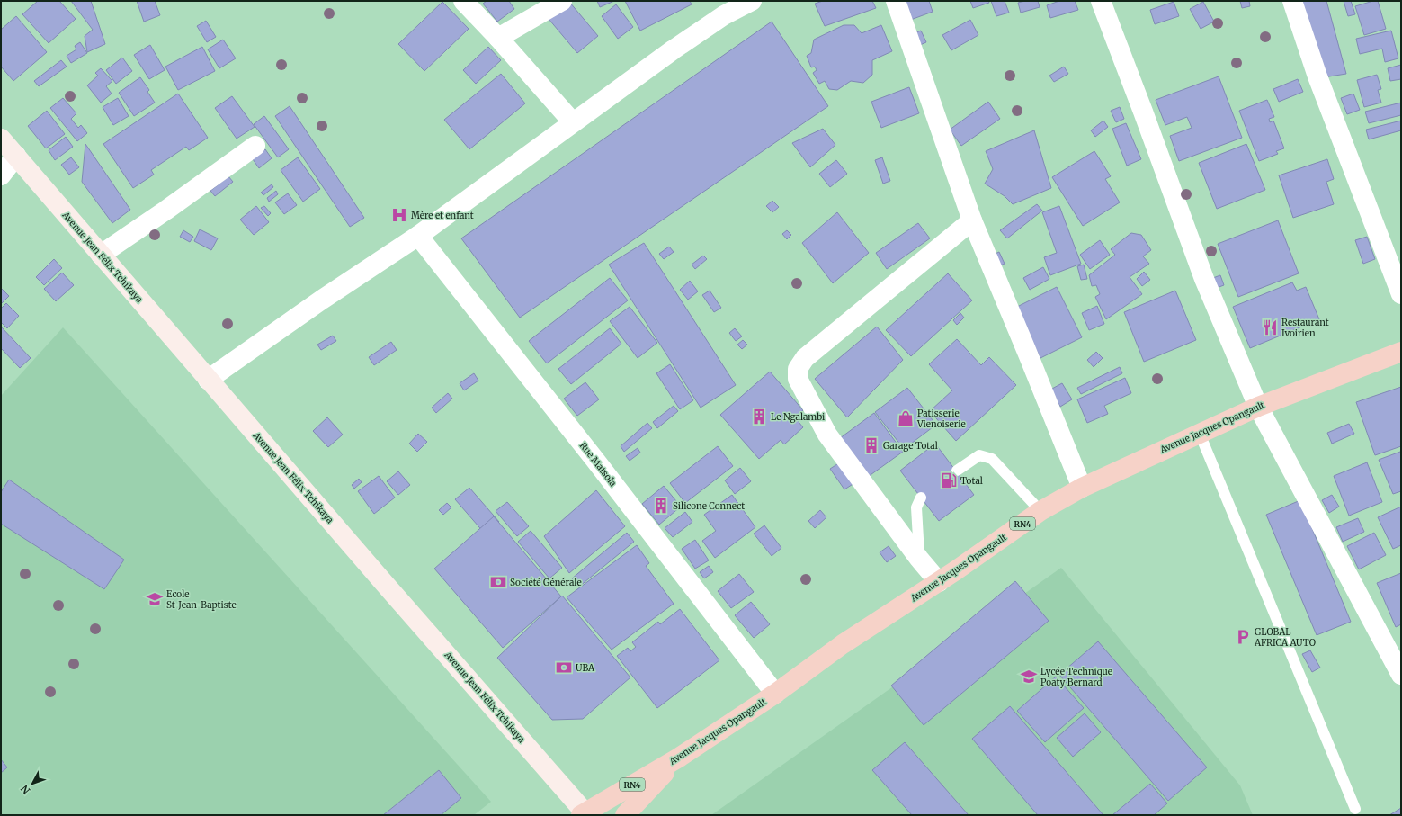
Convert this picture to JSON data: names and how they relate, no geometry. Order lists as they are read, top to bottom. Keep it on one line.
{"streets":{"highway":["Avenue Jacques Opangault","RN4"],"main road":["Avenue Jean Félix Tchikaya"],"street":["Rue Matsola"]},"crossings":[["Avenue Jean Félix Tchikaya","Avenue Jacques Opangault"],["Avenue Jacques Opangault","Rue Matsola"],["Avenue Jacques Opangault","RN4"]],"places":{"hospital":["Mère et enfant"],"restaurant":["Restaurant Ivoirien"],"building":["Le Ngalambi","Garage Total","Silicone Connect"],"shop":["Patisserie Vienoiserie"],"fuel station":["Total"],"bank":["Société Générale","UBA"],"school or university":["Ecole St-Jean-Baptiste","Lycée Technique Poaty Bernard"],"parking":["GLOBAL AFRICA AUTO"]},"north":"bottom left"}
